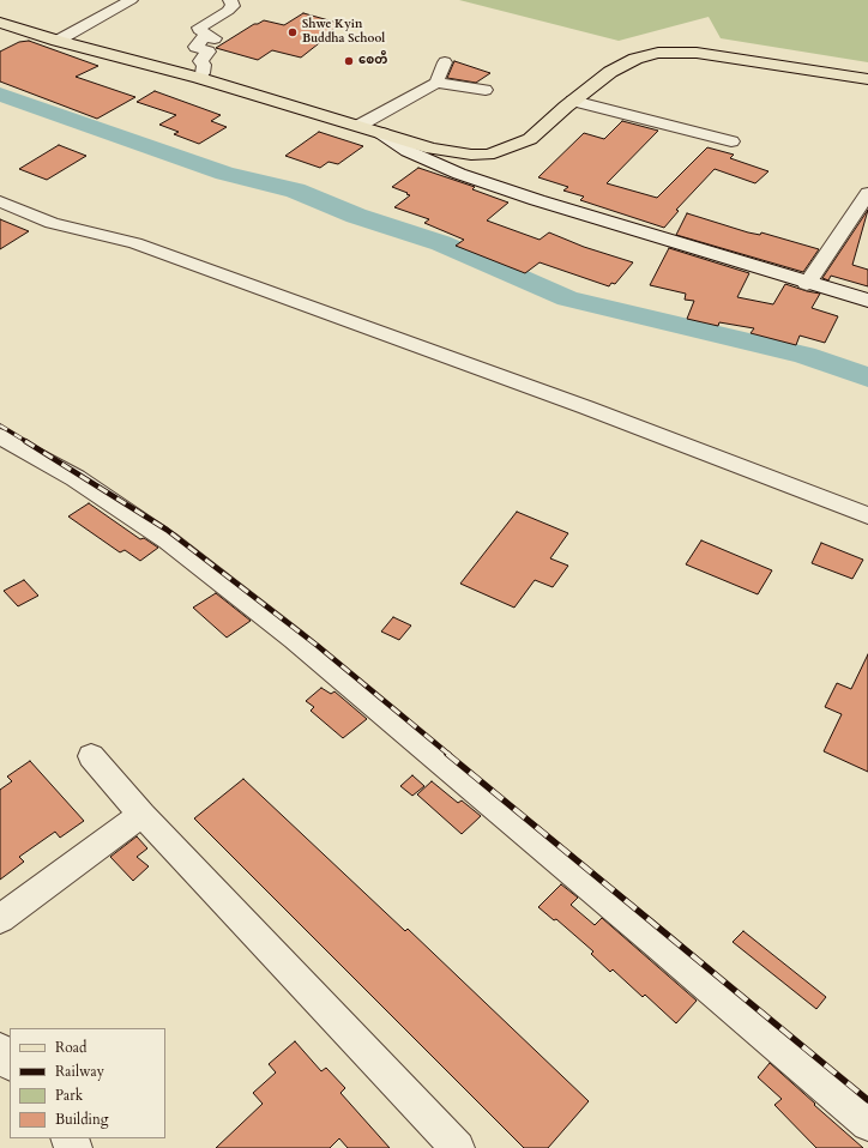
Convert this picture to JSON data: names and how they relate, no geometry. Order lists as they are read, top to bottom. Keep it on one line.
{"places":["Shwe Kyin Buddha School","စေတီ"],"legend":["Road","Railway","Park","Building"]}
